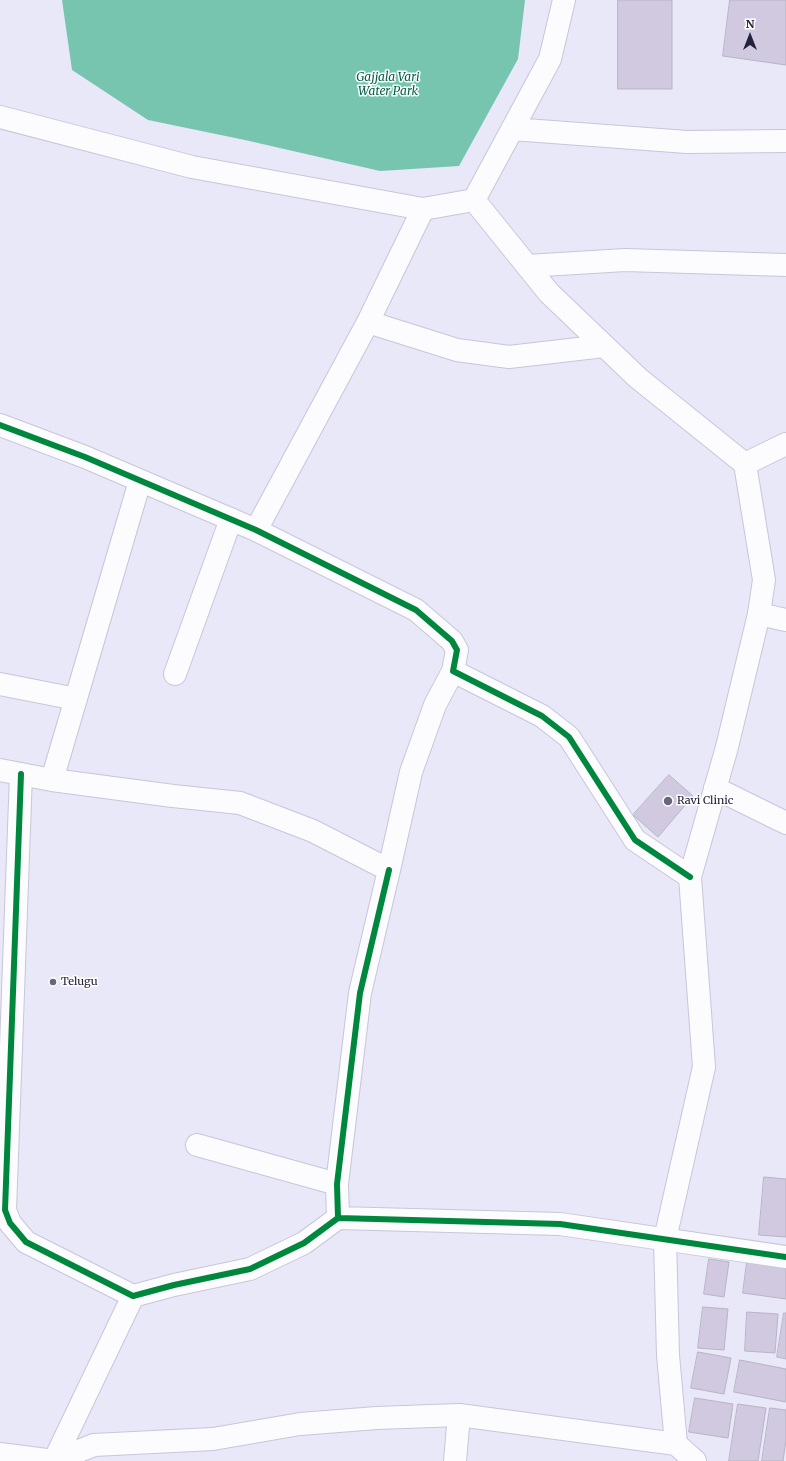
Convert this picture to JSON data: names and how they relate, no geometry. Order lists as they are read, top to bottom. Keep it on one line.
{"water":["Gajjala Vari Water Park"],"places":["Ravi Clinic","Telugu"],"north":"top"}
